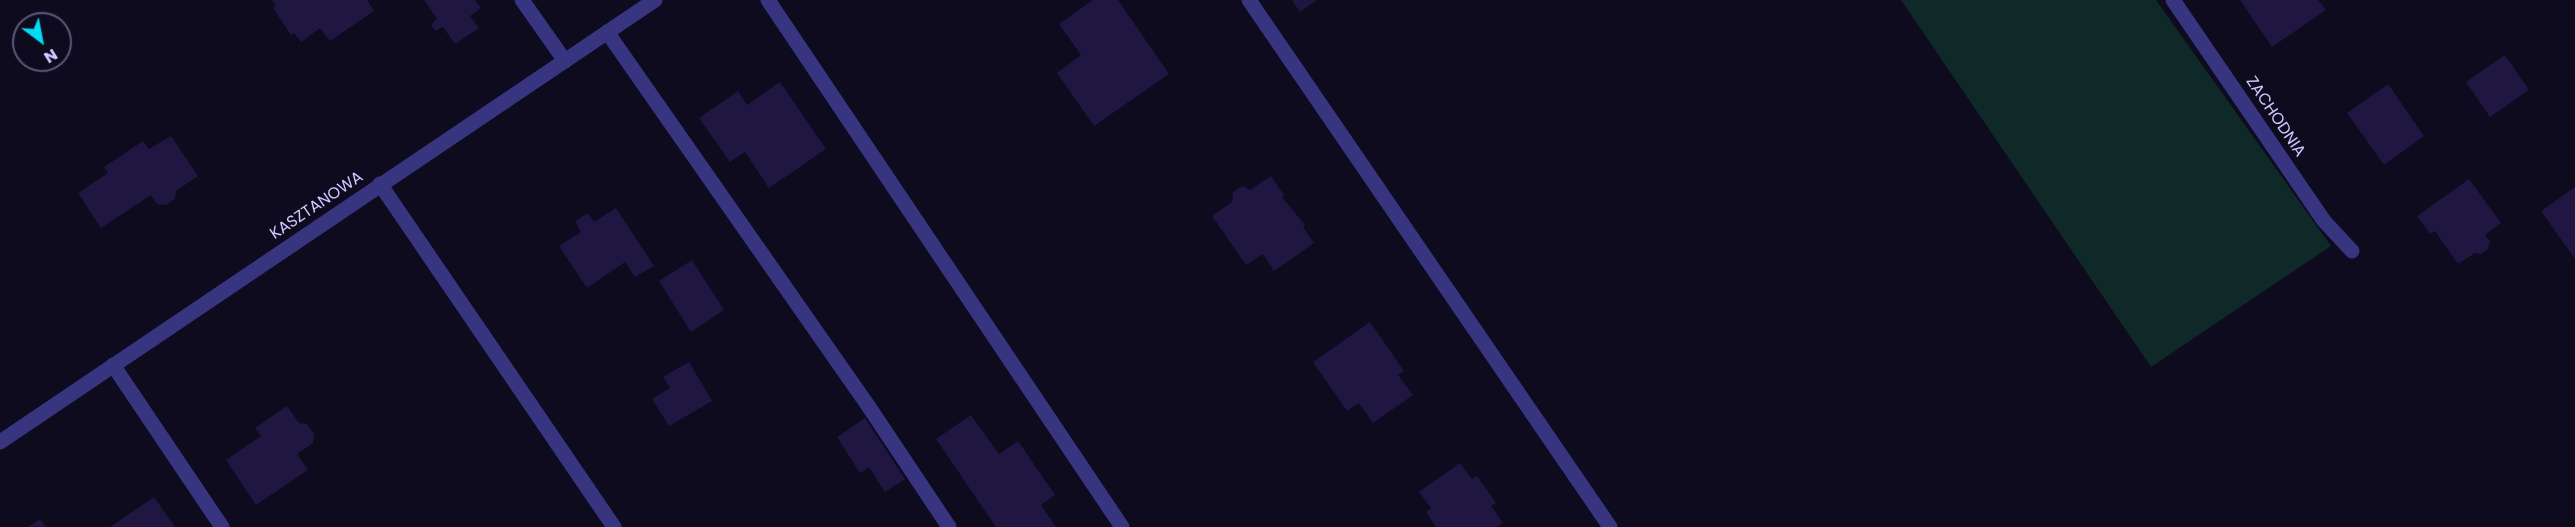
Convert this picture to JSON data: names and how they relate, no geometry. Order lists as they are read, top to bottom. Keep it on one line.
{"streets":{"street":["ZACHODNIA","KASZTANOWA"]},"north":"bottom right"}
